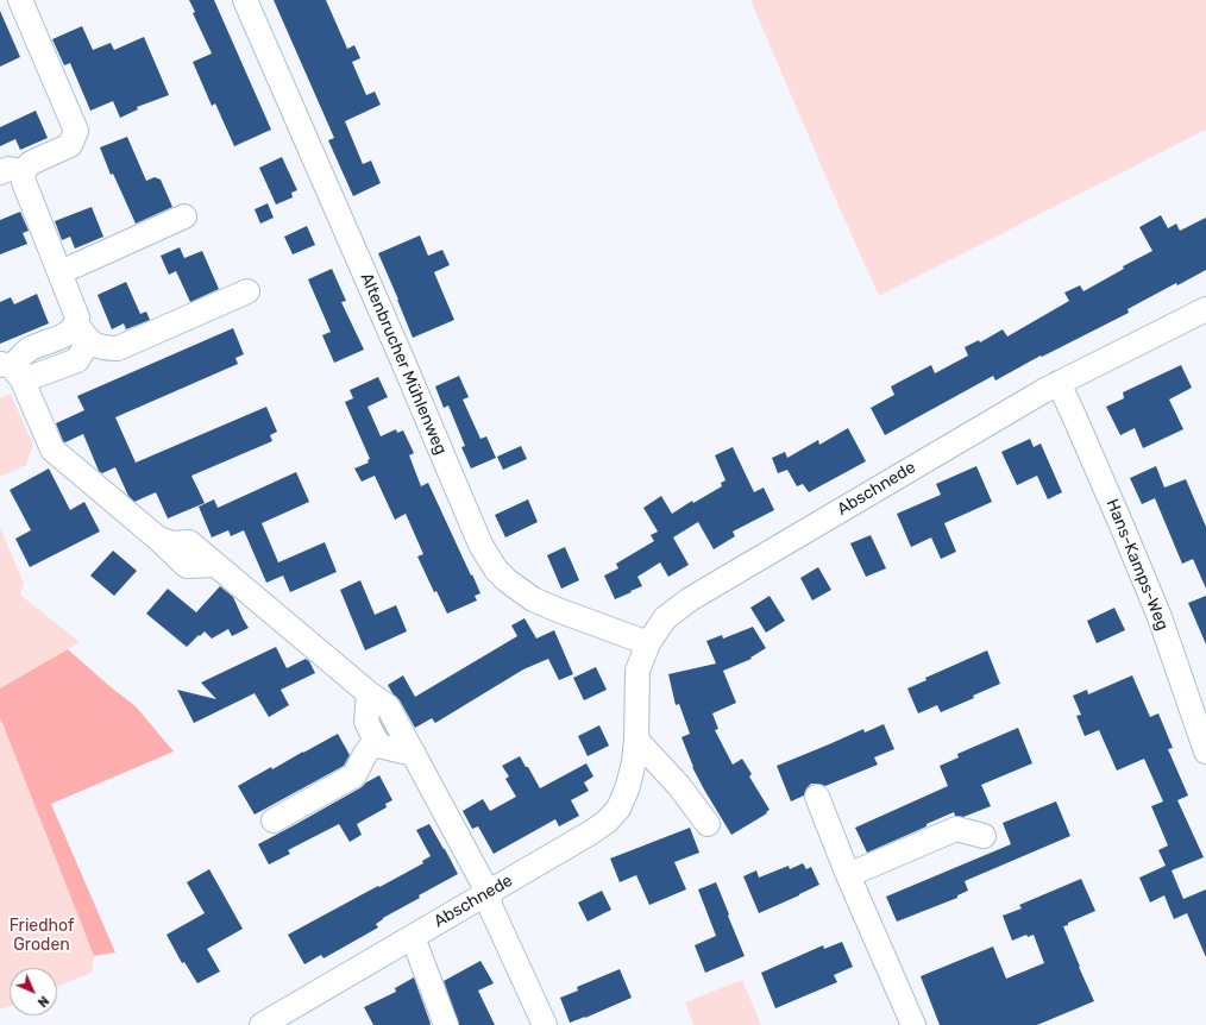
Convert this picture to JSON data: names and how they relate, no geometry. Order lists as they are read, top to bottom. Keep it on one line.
{"streets":{"street":["Altenbrucher Mühlenweg","Abschnede","Hans-Kamps-Weg"]},"crossings":[["Altenbrucher Mühlenweg","Abschnede"],["Abschnede","Hans-Kamps-Weg"]],"parks":["Friedhof Groden"],"north":"bottom right"}
